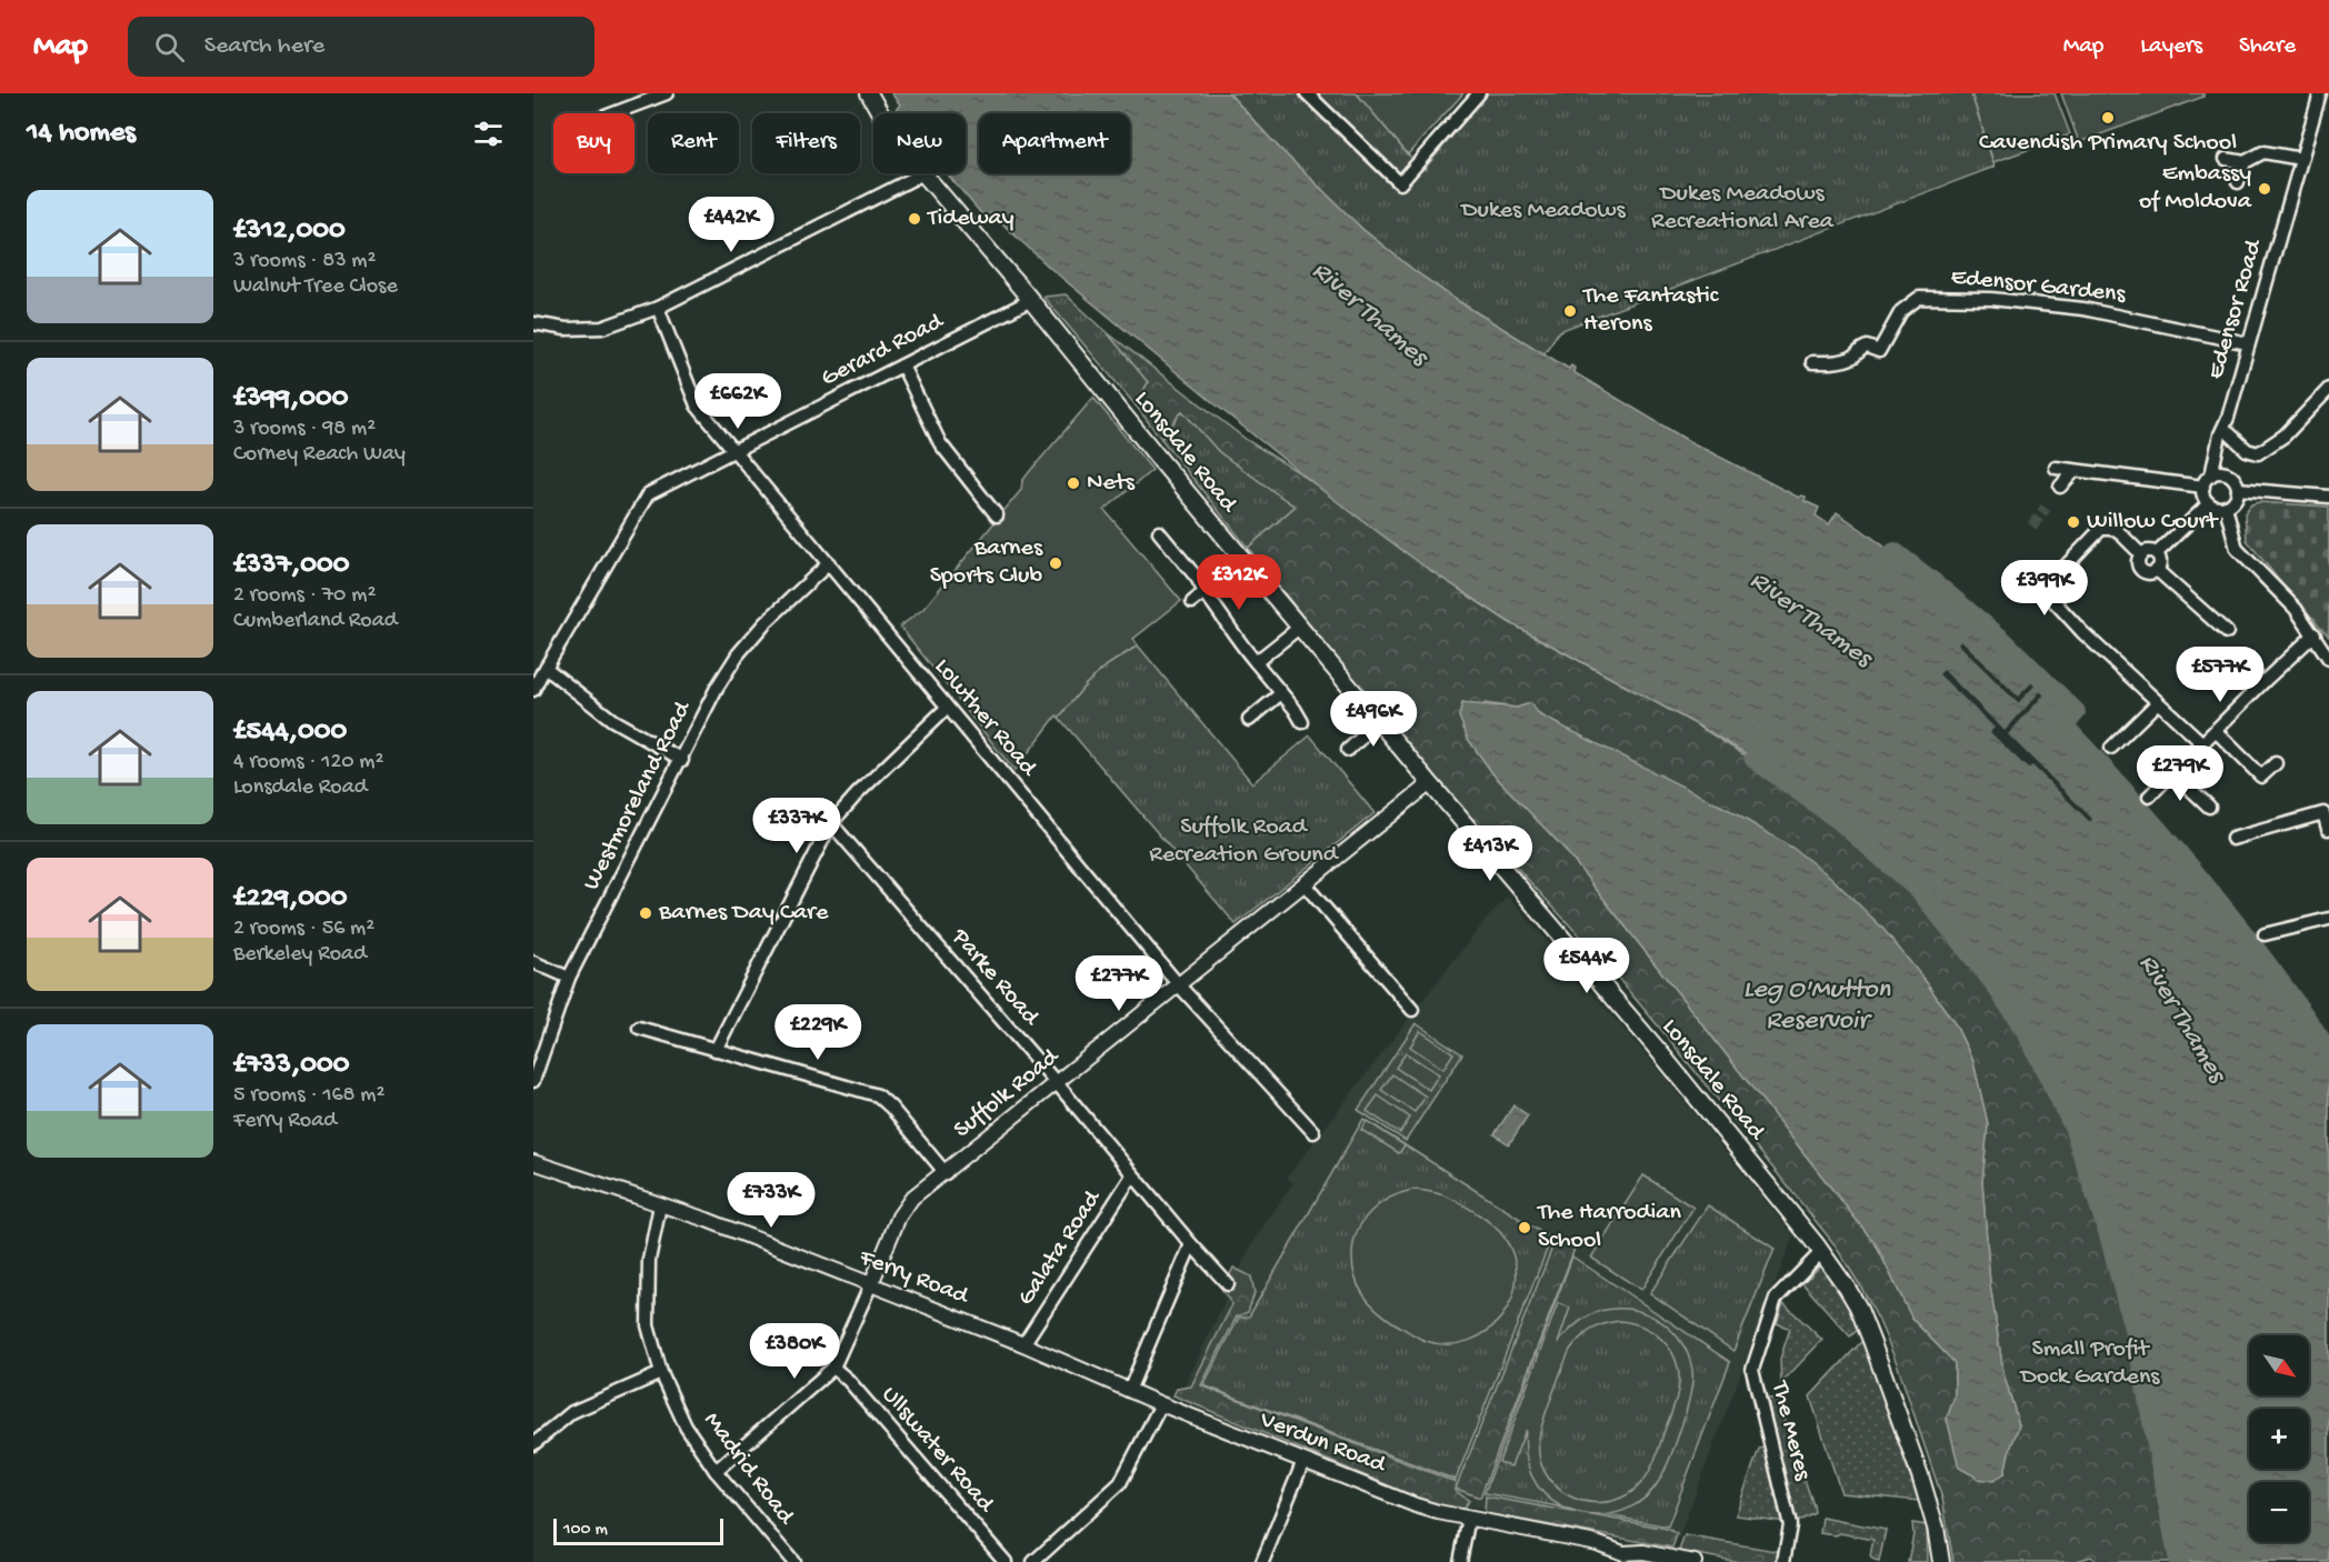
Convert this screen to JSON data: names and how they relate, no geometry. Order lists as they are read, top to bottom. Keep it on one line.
{"streets":{"main road":["Lonsdale Road"],"street":["Edensor Gardens","Edensor Road","Gerard Road","Lowther Road","Westmoreland Road","Parke Road","Suffolk Road","Galata Road","Ferry Road","The Meres","Verdun Road","Ullswater Road","Madrid Road"]},"crossings":[["Edensor Gardens","Edensor Road"],["Gerard Road","Lonsdale Road"],["Gerard Road","Lowther Road"],["Lonsdale Road","Suffolk Road"],["Lonsdale Road","The Meres"],["Lowther Road","Westmoreland Road"],["Lowther Road","Suffolk Road"],["Parke Road","Suffolk Road"],["Parke Road","Galata Road"],["Suffolk Road","Ferry Road"],["Suffolk Road","Ullswater Road"],["Suffolk Road","Madrid Road"],["Galata Road","Ferry Road"],["Ferry Road","Verdun Road"],["Ferry Road","Madrid Road"]],"water":["River Thames","Leg O'Mutton Reservoir"],"parks":["Dukes Meadows Recreational Area","Dukes Meadows","Suffolk Road Recreation Ground","Small Profit Dock Gardens"],"places":["Cavendish Primary School","Embassy of Moldova","Tideway","The Fantastic Herons","Nets","Willow Court","Barnes Sports Club","Barnes Day Care","The Harrodian School"],"scale_bar":"100 m","north":"bottom right","page":{"header":"Map","search":"Search here","nav":["Map","Layers","Share"],"heading":"14 homes","chip":["Buy","Rent","Filters","New","Apartment"],"list":[{"name":"£312,000","note":"3 rooms · 83 m² · Walnut Tree Close"},{"name":"£399,000","note":"3 rooms · 98 m² · Corney Reach Way"},{"name":"£337,000","note":"2 rooms · 70 m² · Cumberland Road"},{"name":"£544,000","note":"4 rooms · 120 m² · Lonsdale Road"},{"name":"£229,000","note":"2 rooms · 56 m² · Berkeley Road"},{"name":"£733,000","note":"5 rooms · 168 m² · Ferry Road"}],"price":["£442K","£662K","£312K","£399K","£577K","£496K","£279K","£337K","£413K","£544K","£277K","£229K","£733K","£380K"],"map_buttons":["+","−"],"scale":"100 m"}}
